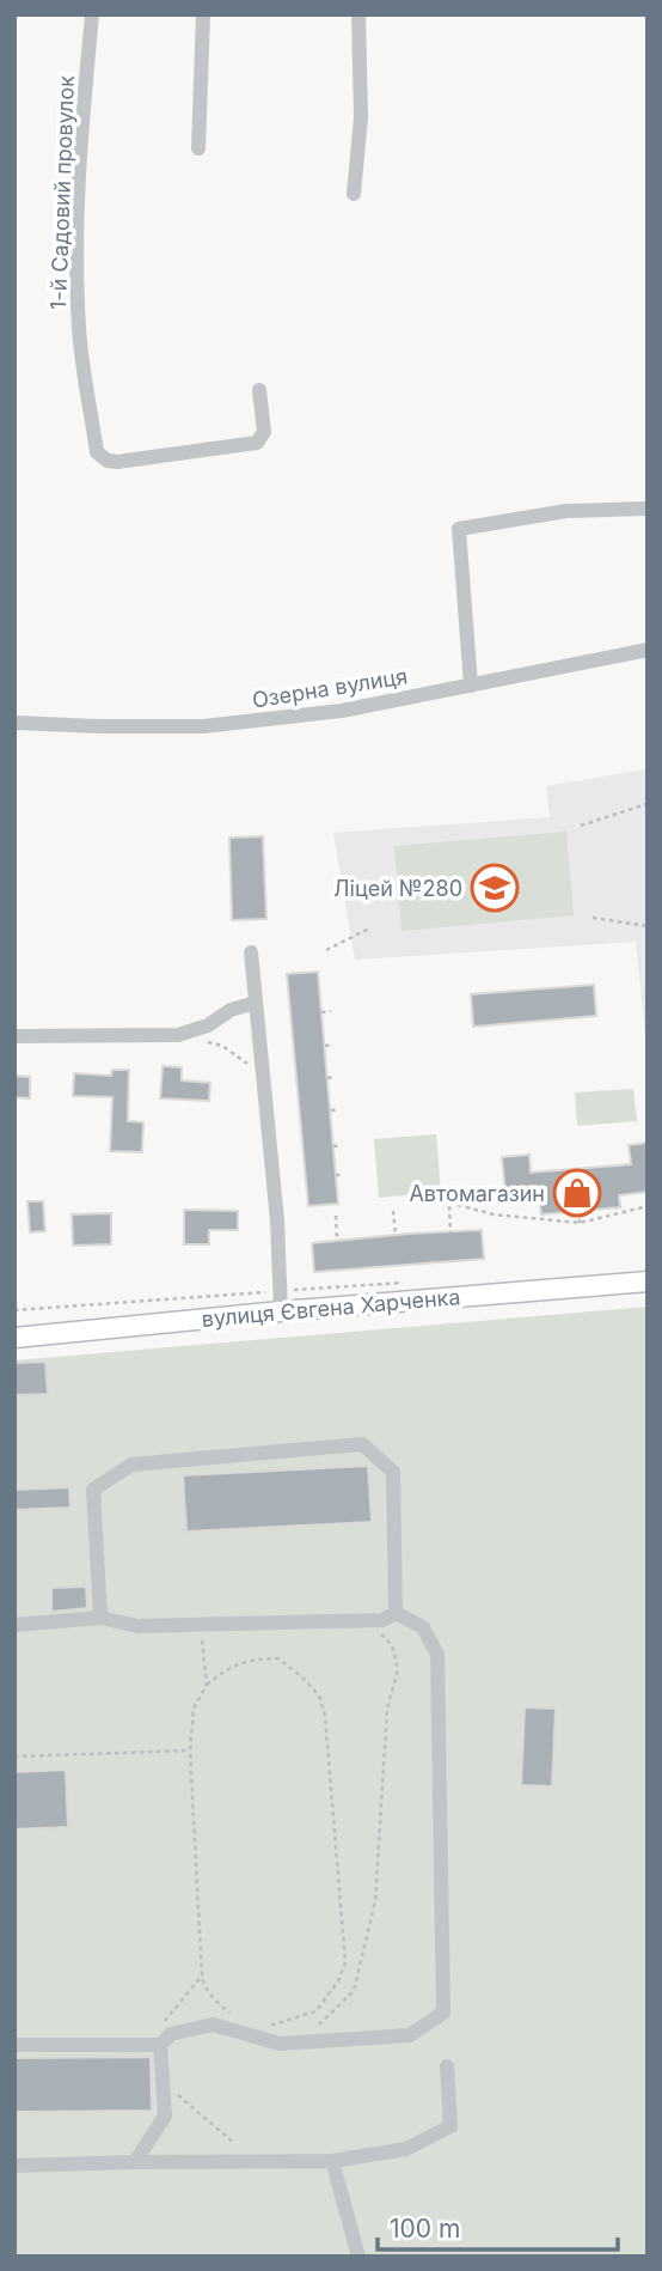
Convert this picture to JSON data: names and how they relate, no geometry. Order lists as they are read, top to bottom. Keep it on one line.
{"streets":{"main road":["вулиця Євгена Харченка"],"street":["1-й Садовий провулок","Озерна вулиця"]},"places":{"school or university":["Ліцей №280"],"shop":["Автомагазин"]},"scale_bar":"100 m"}
